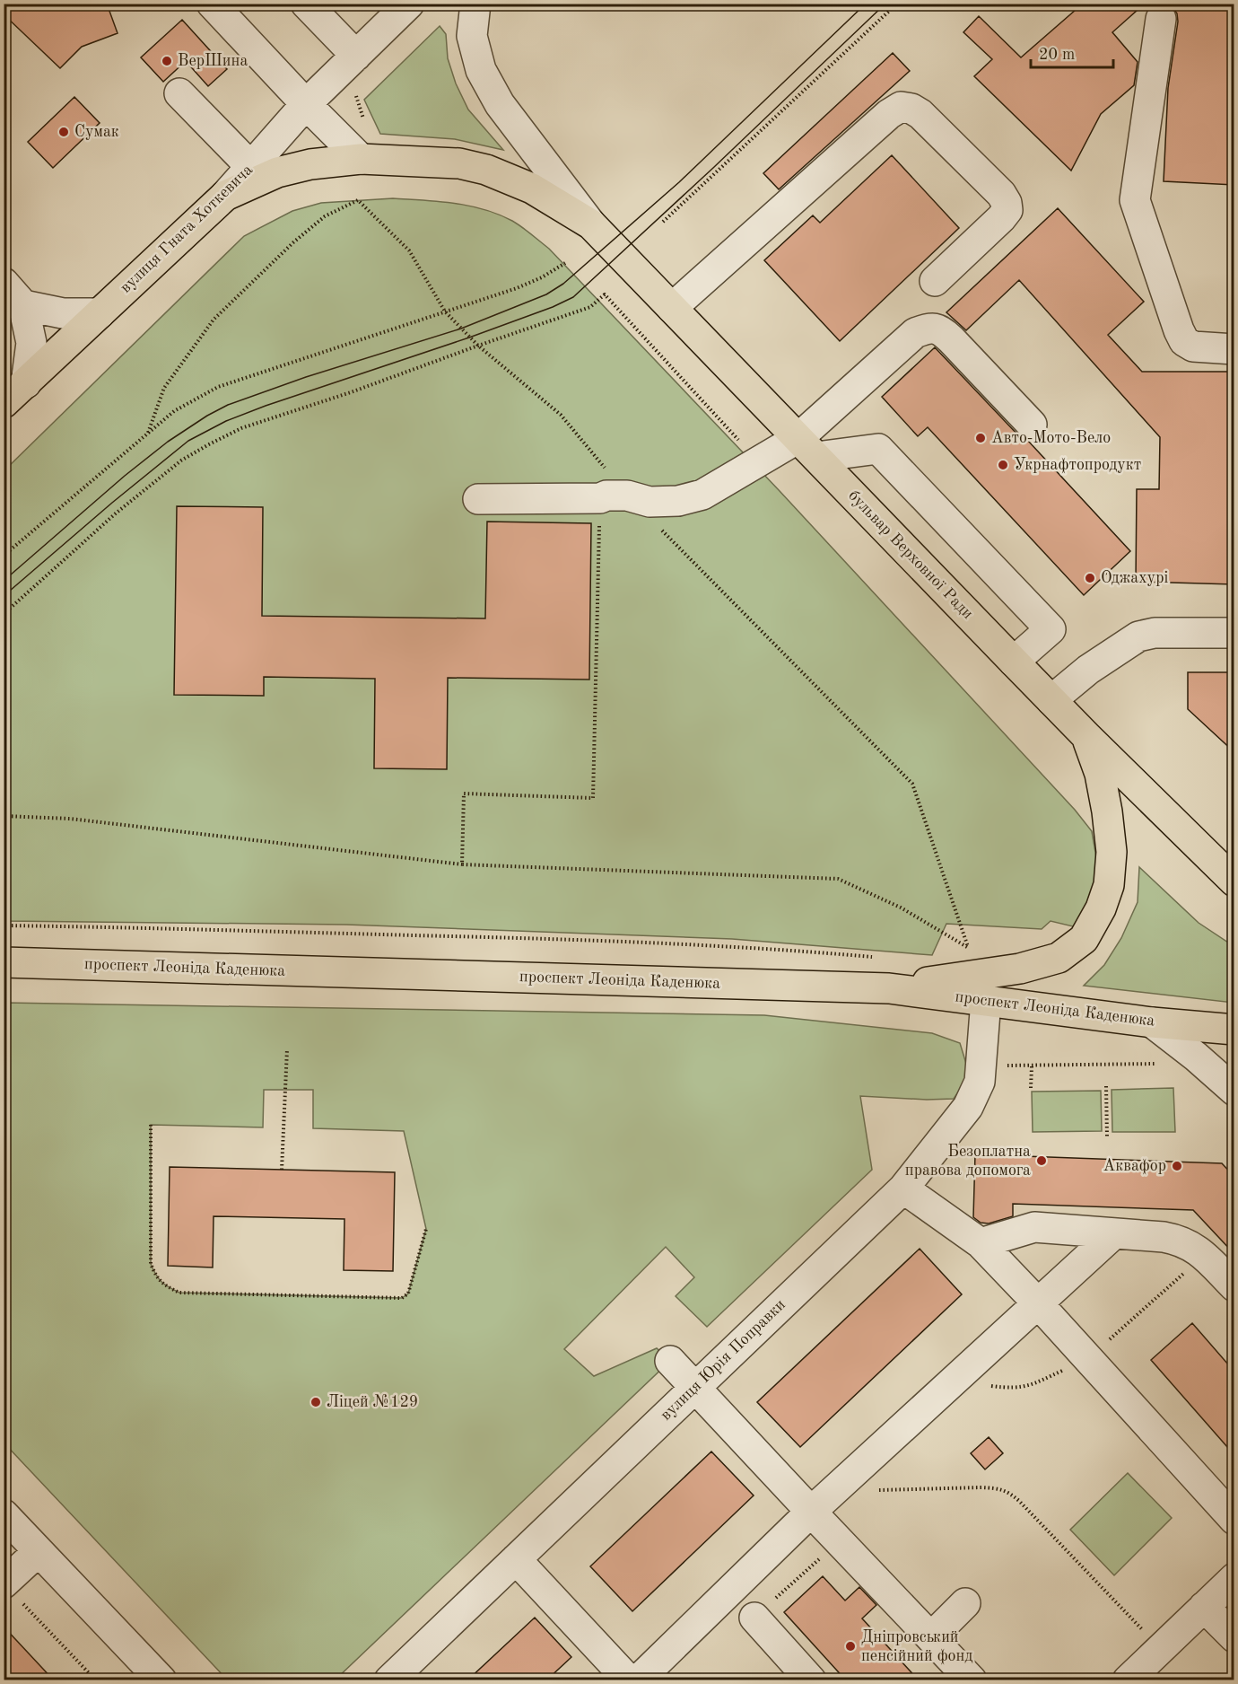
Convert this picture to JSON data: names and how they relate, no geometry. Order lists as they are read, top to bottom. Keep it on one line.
{"streets":{"highway":["вулиця Гната Хоткевича","бульвар Верховної Ради","проспект Леоніда Каденюка"],"street":["вулиця Юрія Поправки"]},"crossings":[["вулиця Гната Хоткевича","бульвар Верховної Ради"],["проспект Леоніда Каденюка","вулиця Юрія Поправки"]],"places":["ВерШина","Сумак","Авто-Мото-Вело","Укрнафтопродукт","Оджахурі","Безоплатна правова допомога","Аквафор","Ліцей №129","Дніпровський пенсійний фонд"],"scale_bar":"20 m"}
